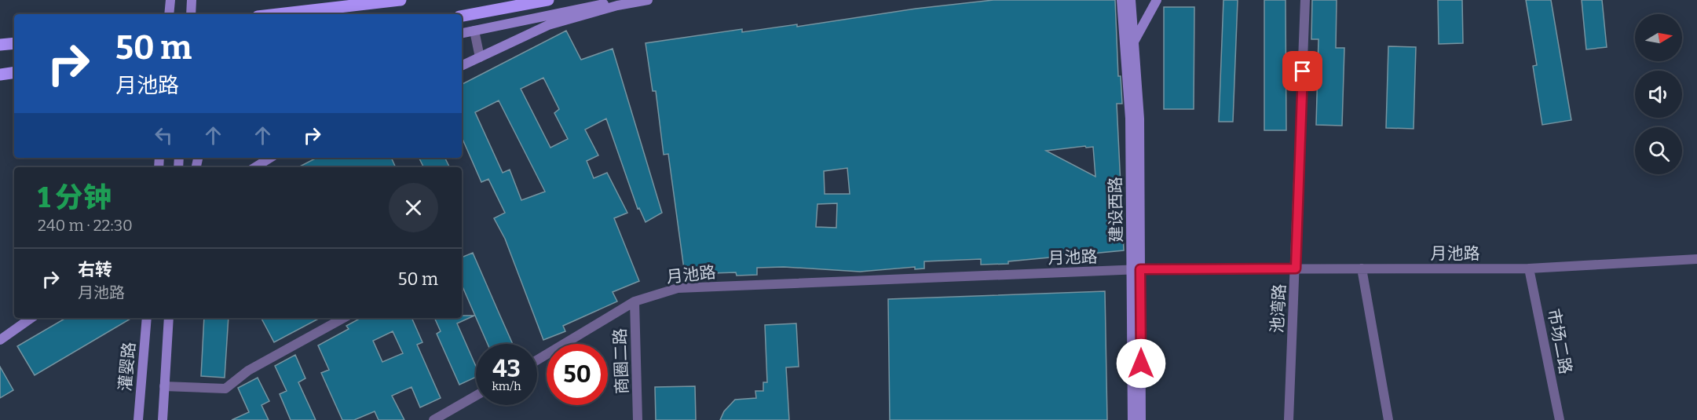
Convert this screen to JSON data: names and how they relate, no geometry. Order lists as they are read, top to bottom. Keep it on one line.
{"streets":{"main road":["建设西路","灌婴路"],"street":["月池路","池湾路","市场二路","商圈二路"]},"crossings":[["建设西路","月池路"],["月池路","池湾路"],["月池路","市场二路"],["月池路","商圈二路"]],"north":"right","page":{"turn":["50 m","月池路"],"heading":["1 分钟","240 m · 22:30"],"list":[{"name":"右转","note":"月池路","value":"50 m"}],"speed":"43 km/h","limit":"50"}}
